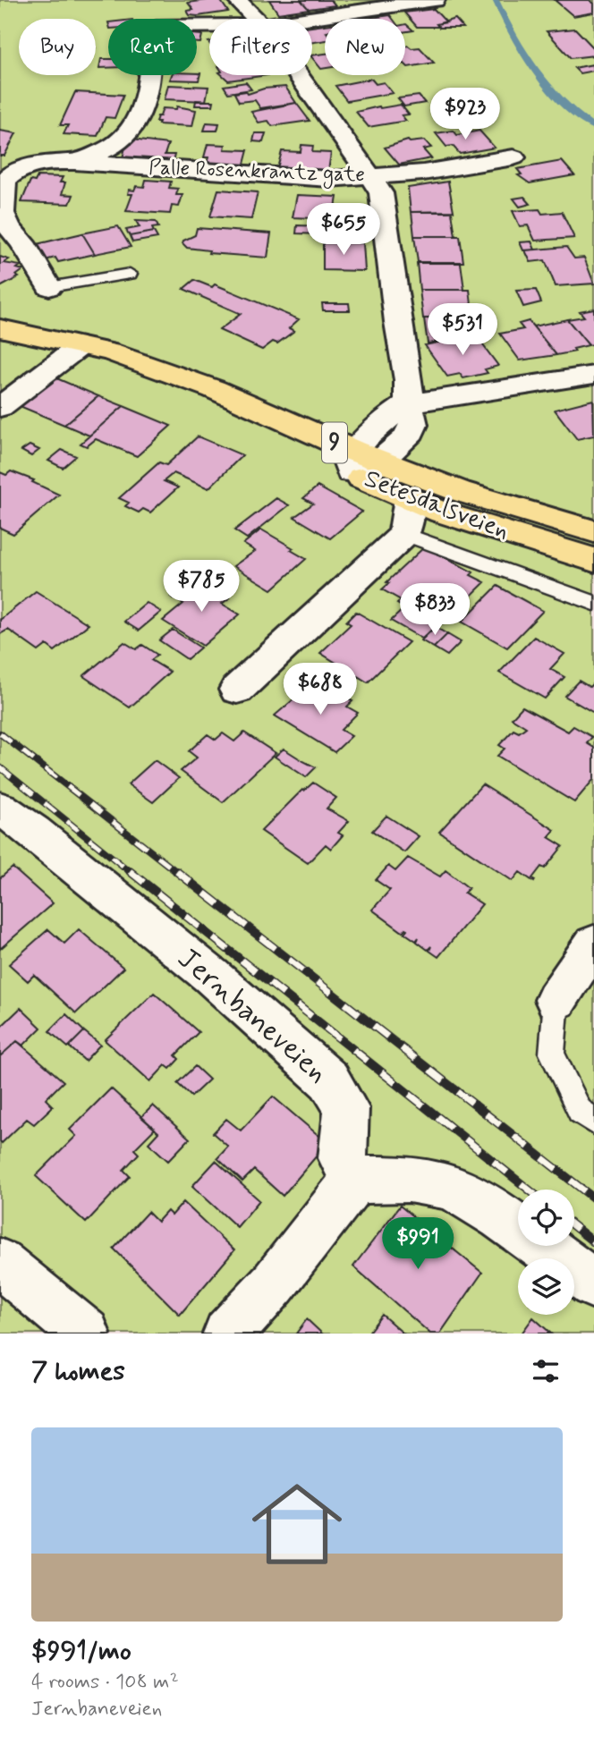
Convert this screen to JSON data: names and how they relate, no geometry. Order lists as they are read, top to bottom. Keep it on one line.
{"streets":{"highway":["9","Setesdalsveien"],"street":["Palle Rosenkrantz gate","Jernbaneveien"]},"page":{"chip":["Buy","Rent","Filters","New"],"price":["$923","$655","$531","$785","$833","$688","$991"],"heading":"7 homes","list":[{"name":"$991/mo","note":"4 rooms · 108 m² · Jernbaneveien"}]}}
